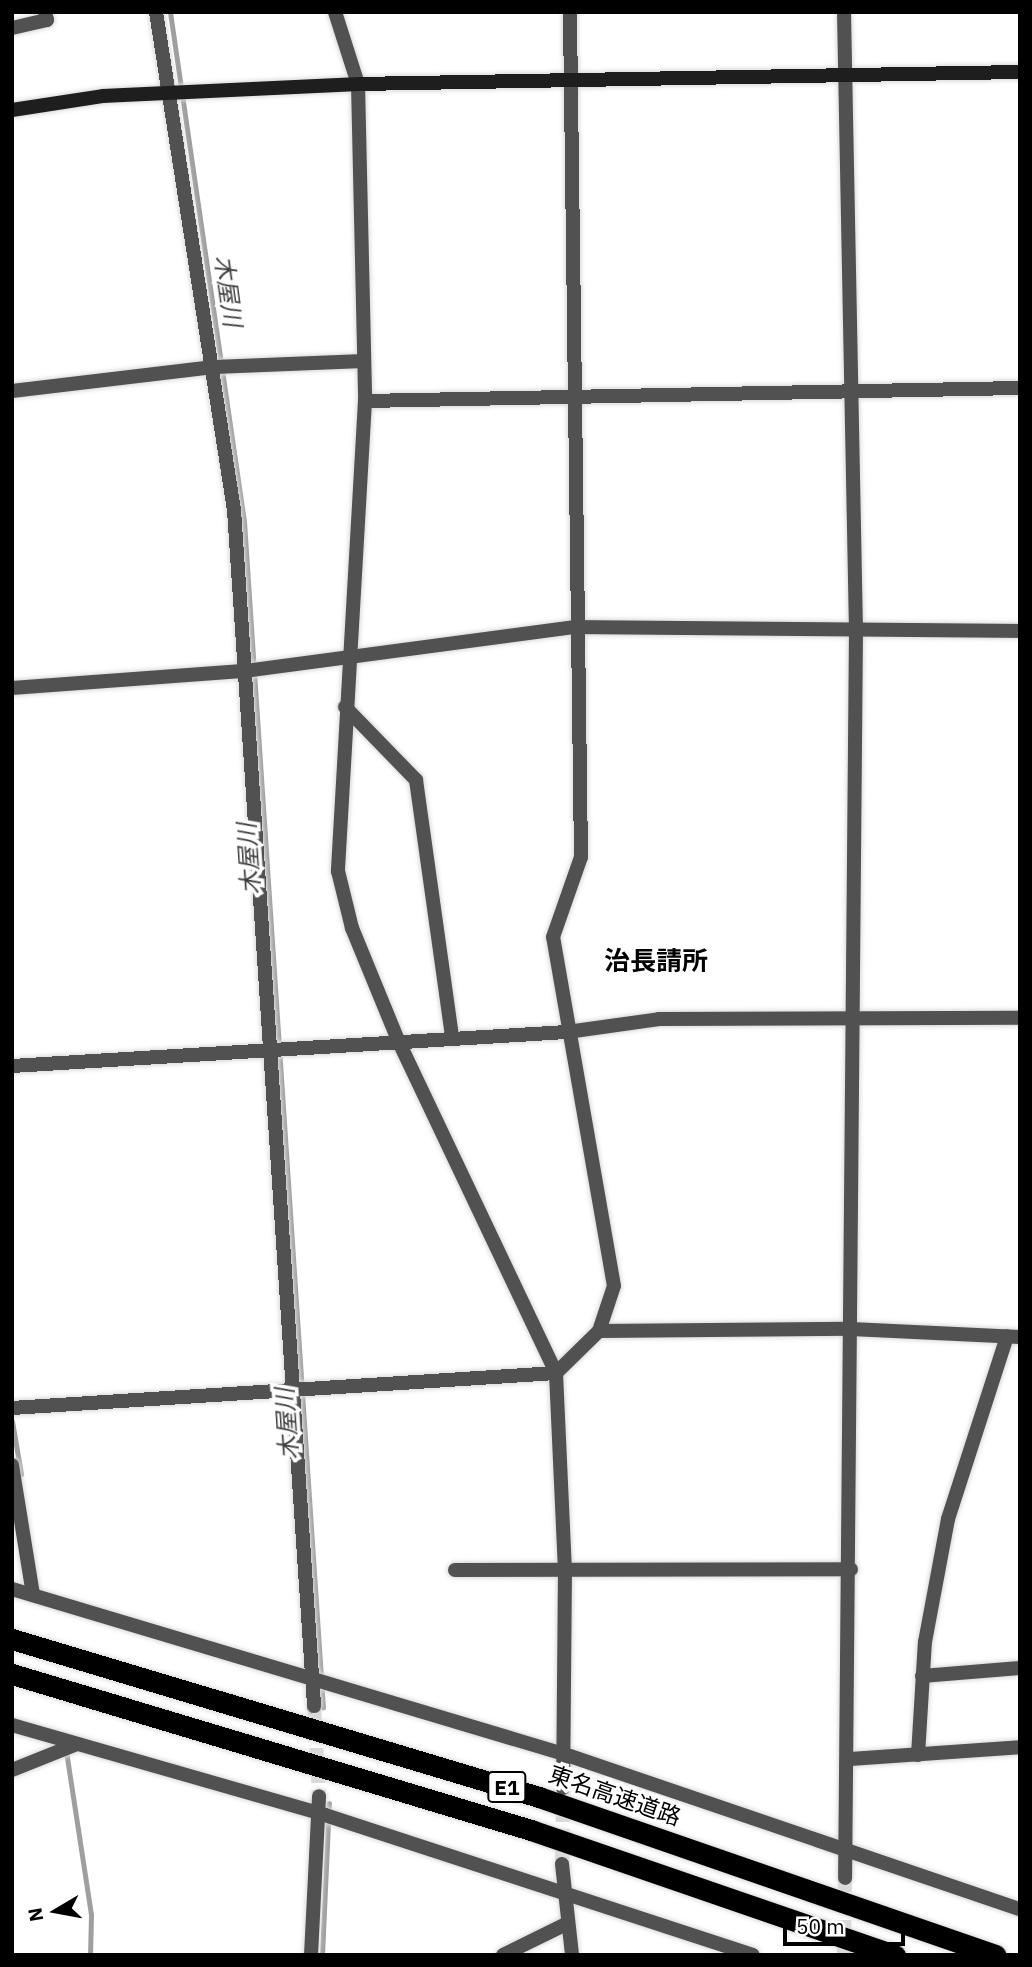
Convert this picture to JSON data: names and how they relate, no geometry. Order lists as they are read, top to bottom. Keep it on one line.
{"streets":{"highway":["E1","東名高速道路"]},"districts":["治長請所"],"water":["木屋川"],"scale_bar":"50 m","north":"left"}
